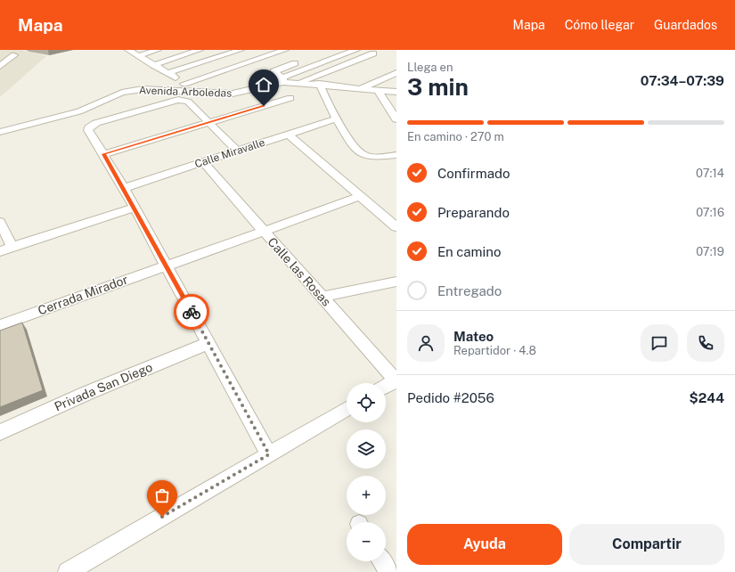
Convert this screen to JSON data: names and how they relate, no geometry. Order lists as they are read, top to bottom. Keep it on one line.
{"streets":{"street":["Avenida Arboledas","Calle Miravalle","Calle las Rosas","Cerrada Mirador","Privada San Diego"]},"crossings":[["Calle Miravalle","Calle las Rosas"],["Calle las Rosas","Cerrada Mirador"]],"page":{"header":"Mapa","nav":["Mapa","Cómo llegar","Guardados"],"heading":["3 min","Llega en","07:34–07:39"],"panel":["Mateo","Repartidor · 4.8","Pedido #2056","$244"],"bar":"En camino · 270 m","list":[["Confirmado","07:14"],["Preparando","07:16"],["En camino","07:19"],"Entregado"],"map_buttons":["+","−"],"buttons":["Ayuda","Compartir"]}}
